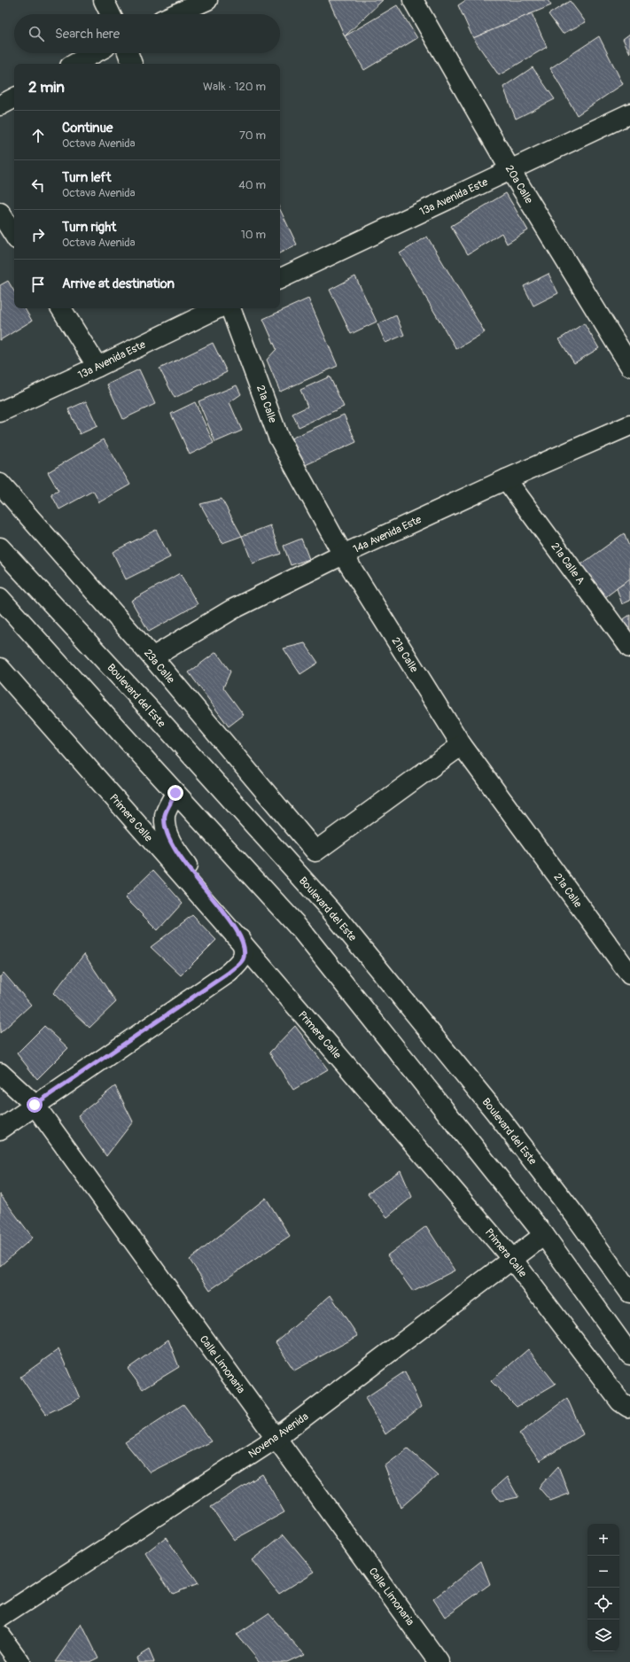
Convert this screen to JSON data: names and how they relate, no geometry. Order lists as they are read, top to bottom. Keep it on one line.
{"streets":{"street":["20a Calle","13a Avenida Este","21a Calle","14a Avenida Este","21a Calle A","23a Calle","Boulevard del Este","Primera Calle","Calle Limonaria","Novena Avenida"]},"crossings":[["20a Calle","13a Avenida Este"],["21a Calle","14a Avenida Este"],["21a Calle","23a Calle"],["14a Avenida Este","21a Calle A"],["14a Avenida Este","23a Calle"],["Primera Calle","Novena Avenida"],["Calle Limonaria","Novena Avenida"]],"page":{"search":"Search here","heading":["2 min","Walk · 120 m"],"list":[["Continue","Octava Avenida","70 m"],["Turn left","Octava Avenida","40 m"],["Turn right","Octava Avenida","10 m"],"Arrive at destination"],"map_buttons":["+","−"]}}
